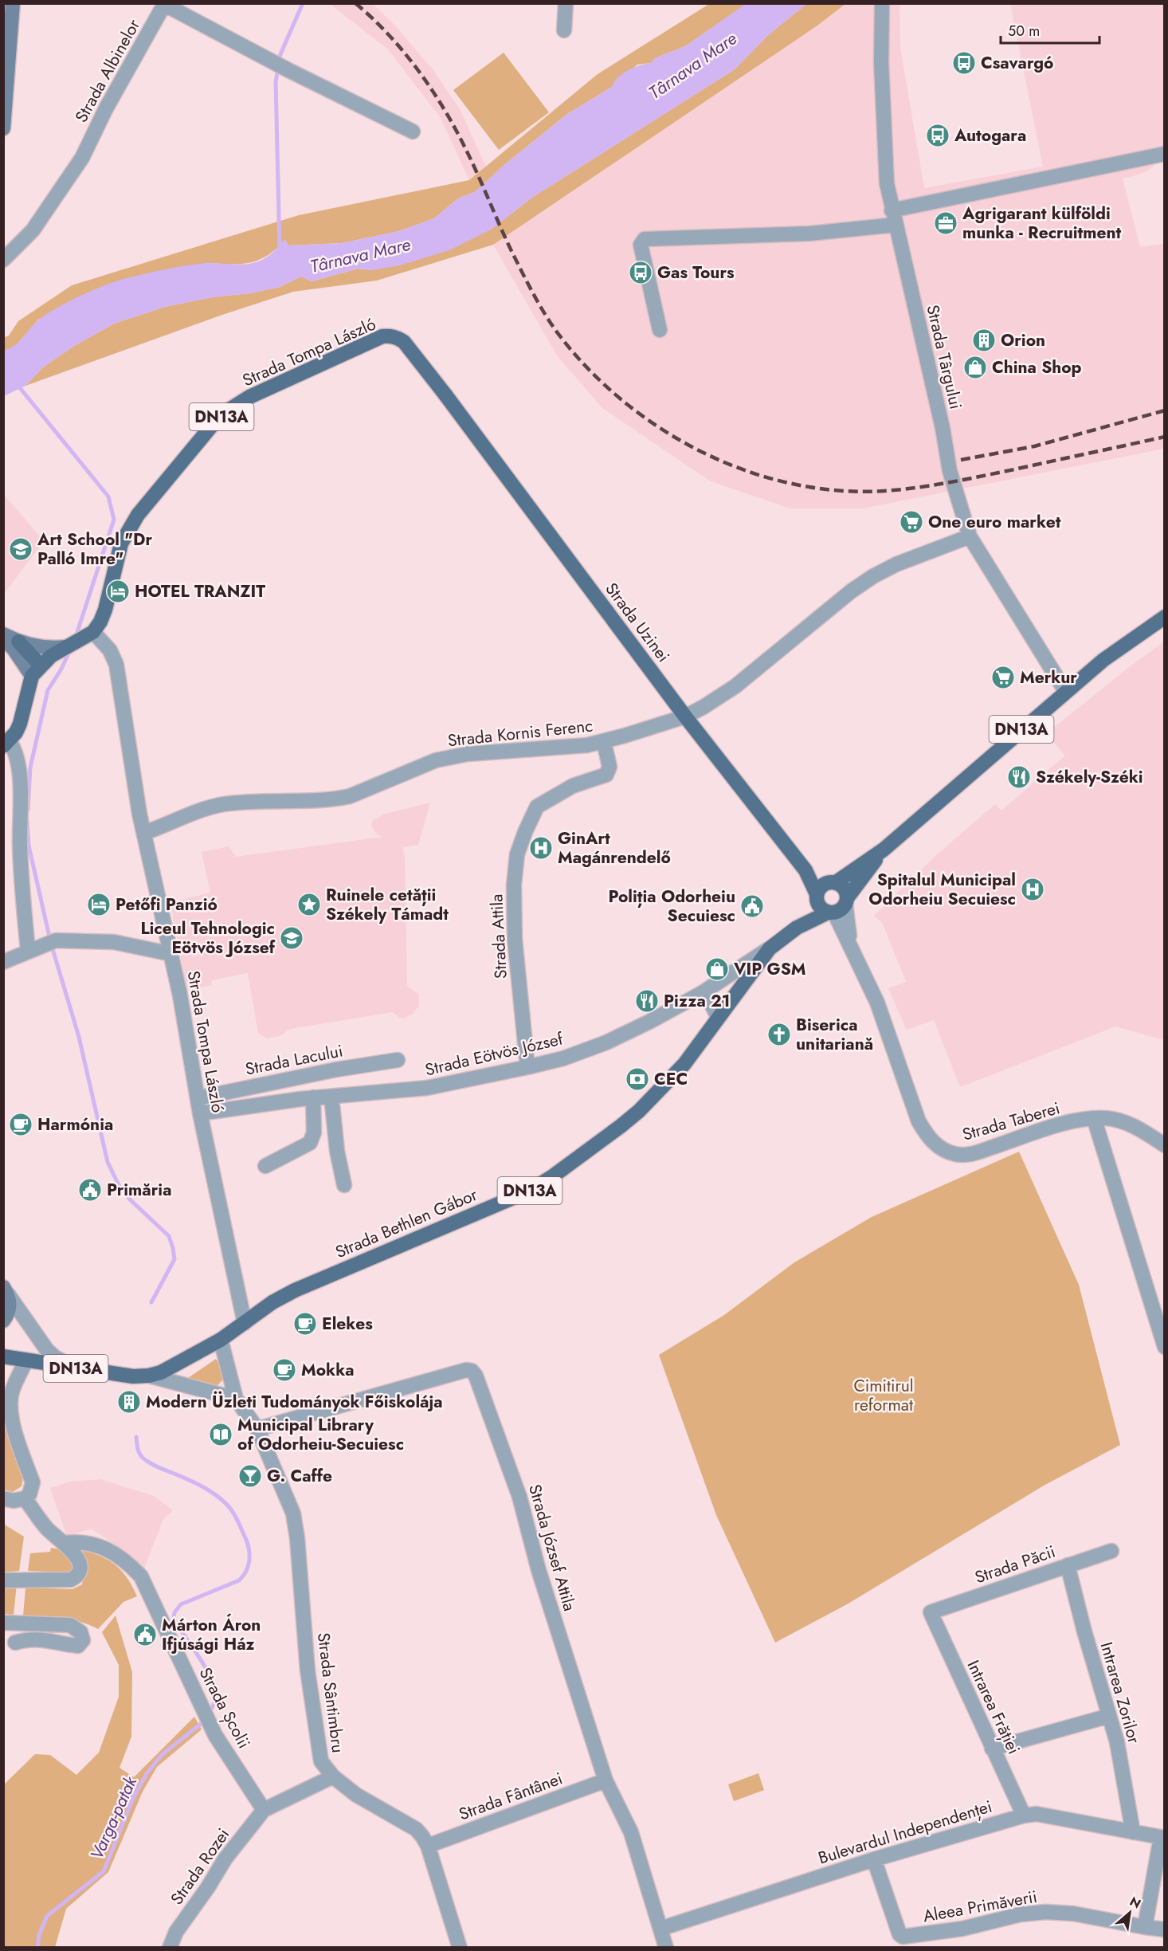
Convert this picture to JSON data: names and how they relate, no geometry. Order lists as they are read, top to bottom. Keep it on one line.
{"streets":{"main road":["Strada Tompa László","DN13A","Strada Uzinei","Strada Bethlen Gábor"],"street":["Strada Albinelor","Strada Târgului","Strada Kornis Ferenc","Strada Attila","Strada Eötvös József","Strada Lacului","Strada Taberei","Strada József Attila","Strada Păcii","Strada Sântimbru","Intrarea Zorilor","Intrarea Frăției","Strada Școlii","Strada Fântânei","Bulevardul Independenței","Strada Rozei","Aleea Primăverii"]},"crossings":[["Strada Tompa László","Strada Uzinei"],["Strada Tompa László","Strada Kornis Ferenc"],["Strada Tompa László","Strada Eötvös József"],["Strada Tompa László","Strada Lacului"],["Strada Tompa László","Strada Bethlen Gábor"],["Strada Târgului","DN13A"],["Strada Târgului","Strada Kornis Ferenc"],["DN13A","Strada Uzinei"],["DN13A","Strada Taberei"],["DN13A","Strada Bethlen Gábor"],["Strada Uzinei","Strada Kornis Ferenc"],["Strada Kornis Ferenc","Strada Attila"],["Strada Attila","Strada Eötvös József"],["Strada Eötvös József","Strada Bethlen Gábor"],["Strada József Attila","Strada Sântimbru"],["Strada József Attila","Strada Fântânei"],["Strada József Attila","Bulevardul Independenței"],["Strada Păcii","Intrarea Zorilor"],["Strada Păcii","Intrarea Frăției"],["Strada Sântimbru","Strada Fântânei"],["Intrarea Zorilor","Bulevardul Independenței"],["Intrarea Frăției","Bulevardul Independenței"],["Strada Școlii","Strada Rozei"],["Bulevardul Independenței","Aleea Primăverii"]],"water":["Târnava Mare","Varga-patak"],"parks":["Cimitirul reformat"],"places":{"bus stop":["Csavargó","Autogara","Gas Tours"],"office":["Agrigarant külföldi munka - Recruitment"],"building":["Orion","Modern Üzleti Tudományok Főiskolája"],"shop":["China Shop","VIP GSM"],"supermarket":["One euro market","Merkur"],"school or university":["Art School \"Dr Palló Imre\"","Liceul Tehnologic Eötvös József"],"hotel":["HOTEL TRANZIT","Petőfi Panzió"],"restaurant":["Székely-Széki","Pizza 21"],"hospital":["GinArt Magánrendelő","Spitalul Municipal Odorheiu Secuiesc"],"place":["Ruinele cetății Székely Támadt"],"public building":["Poliția Odorheiu Secuiesc","Primăria","Márton Áron Ifjúsági Ház"],"church":["Biserica unitariană"],"bank":["CEC"],"cafe":["Harmónia","Elekes","Mokka"],"library":["Municipal Library of Odorheiu-Secuiesc"],"bar":["G. Caffe"]},"scale_bar":"50 m","north":"top right"}
